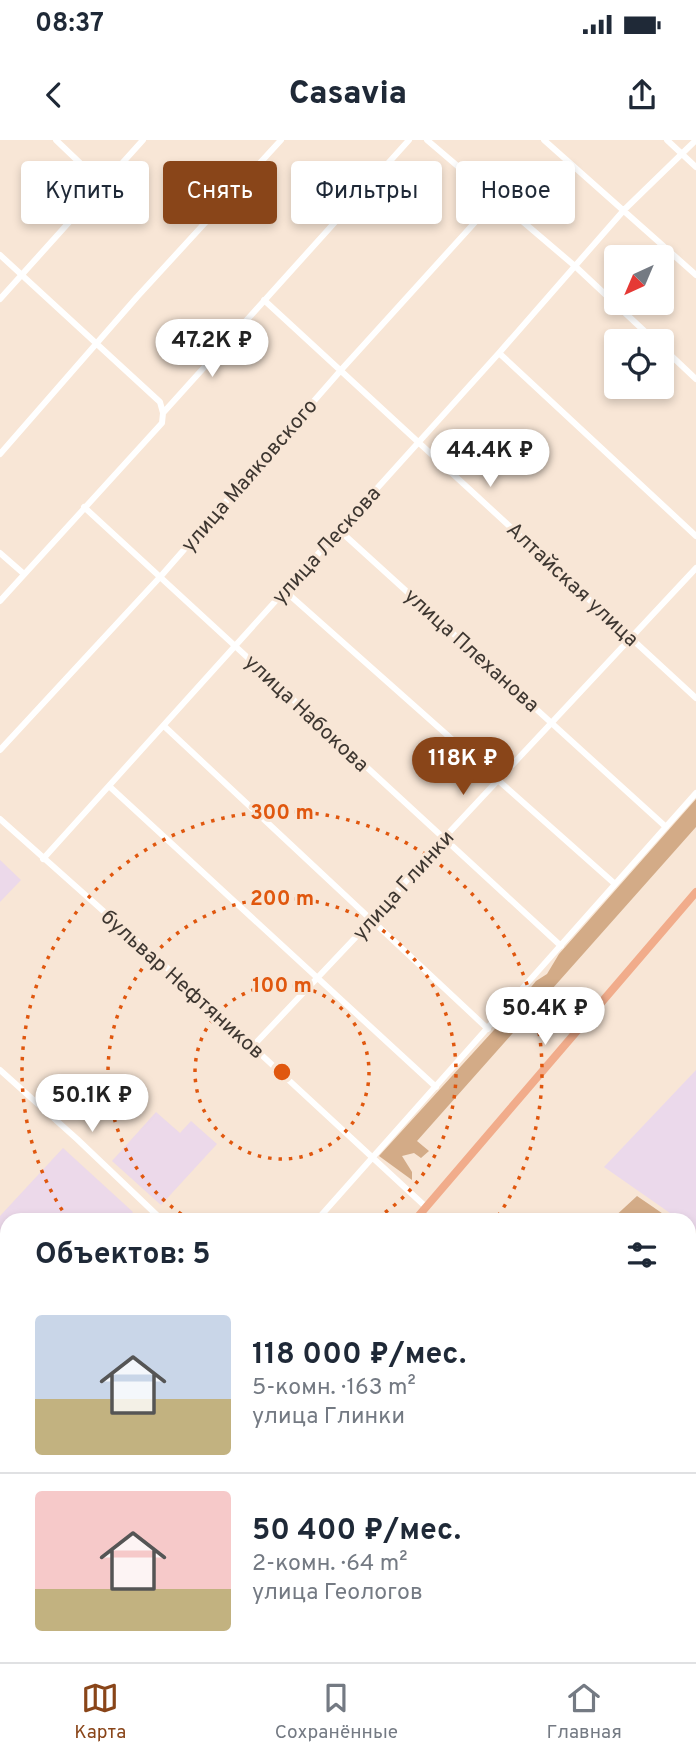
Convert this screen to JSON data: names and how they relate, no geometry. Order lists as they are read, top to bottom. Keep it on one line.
{"streets":{"street":["улица Маяковского","улица Лескова","Алтайская улица","улица Плеханова","улица Набокова","улица Глинки","бульвар Нефтяников"]},"crossings":[["улица Маяковского","Алтайская улица"],["улица Маяковского","улица Набокова"],["улица Лескова","Алтайская улица"],["улица Лескова","улица Плеханова"],["улица Лескова","улица Набокова"],["улица Лескова","бульвар Нефтяников"],["Алтайская улица","улица Глинки"],["улица Плеханова","улица Глинки"],["улица Набокова","улица Глинки"],["улица Глинки","бульвар Нефтяников"]],"north":"bottom left","page":{"status":"08:37","header":"Casavia","chip":["Купить","Снять","Фильтры","Новое"],"price":["47.2K ₽","44.4K ₽","118K ₽","50.4K ₽","50.1K ₽"],"heading":"Объектов: 5","list":[{"name":"118 000 ₽/мес.","note":"5-комн. · 163 m² · улица Глинки"},{"name":"50 400 ₽/мес.","note":"2-комн. · 64 m² · улица Геологов"}],"tabs":["Карта","Сохранённые","Главная"]},"rings":["300 m","200 m","100 m"]}
